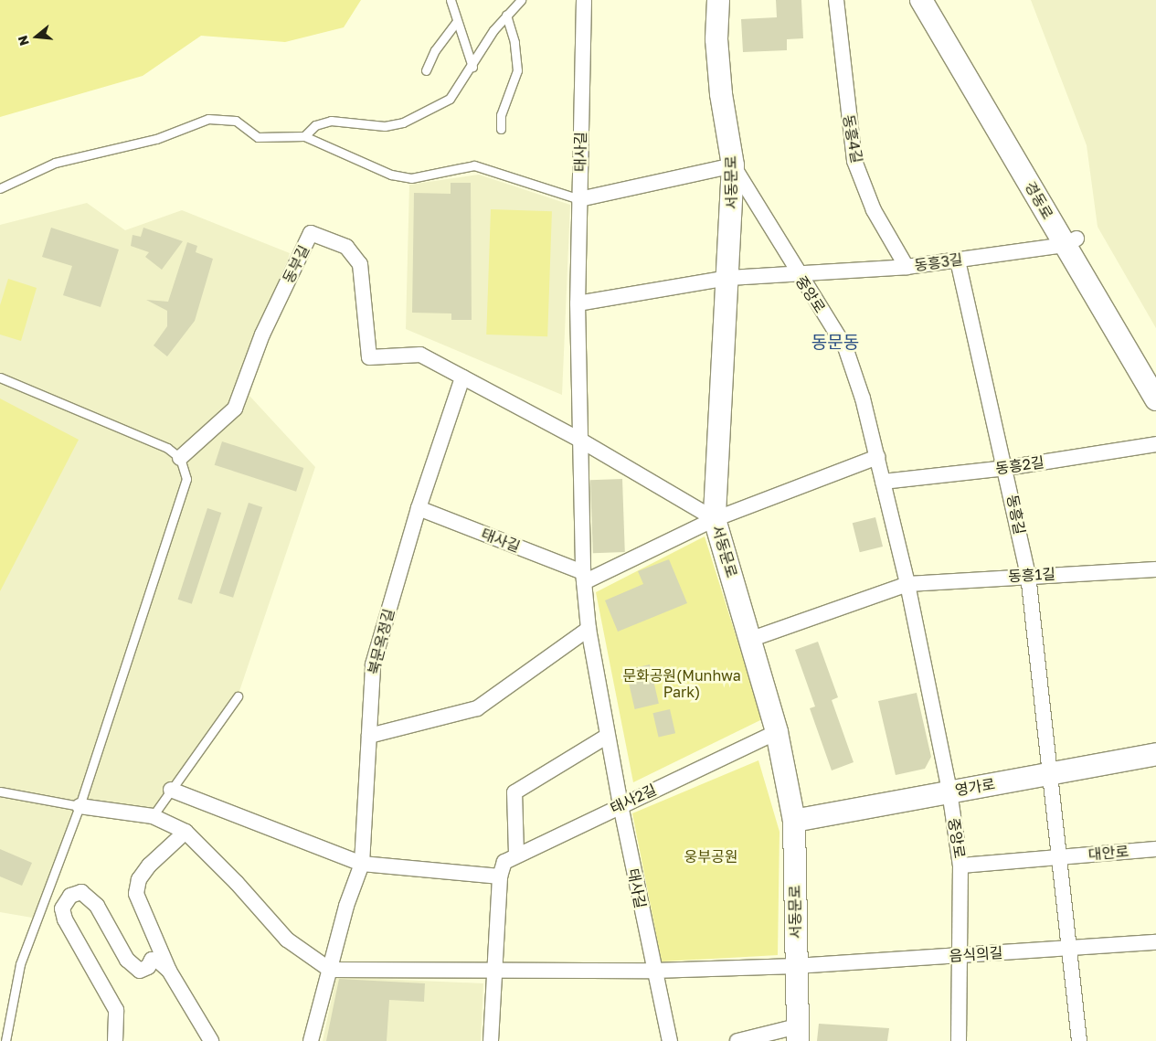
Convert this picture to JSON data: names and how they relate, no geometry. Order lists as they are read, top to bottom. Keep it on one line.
{"streets":{"street":["동흥4길","태사길","서동문로","경동로","동흥3길","동부길","중앙로","동흥2길","동흥길","동흥1길","북문옥정길","영가로","태사2길","대안로","음식의길"]},"crossings":[["동흥4길","동흥3길"],["태사길","북문옥정길"],["태사길","태사2길"],["태사길","음식의길"],["서동문로","동흥3길"],["서동문로","중앙로"],["서동문로","영가로"],["서동문로","태사2길"],["서동문로","음식의길"],["경동로","동흥3길"],["동흥3길","중앙로"],["동흥3길","동흥길"],["동부길","북문옥정길"],["중앙로","동흥2길"],["중앙로","동흥1길"],["중앙로","영가로"],["중앙로","대안로"],["중앙로","음식의길"],["동흥2길","동흥길"],["동흥길","동흥1길"],["동흥길","영가로"],["동흥길","대안로"],["동흥길","음식의길"],["태사2길","음식의길"]],"districts":["동문동"],"parks":["문화공원(Munhwa Park)","웅부공원"],"north":"left"}
